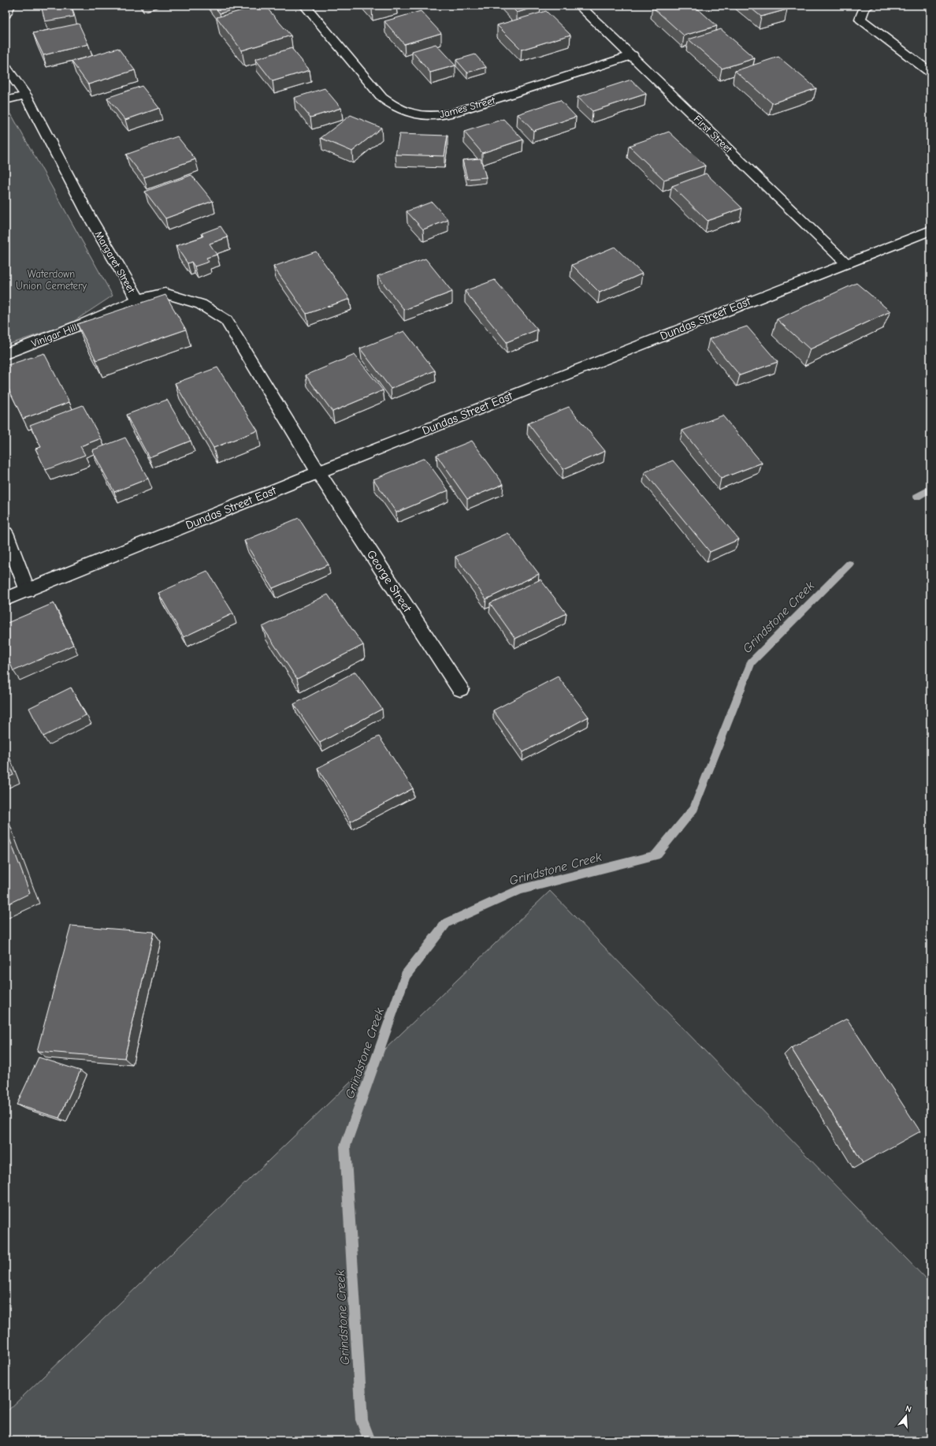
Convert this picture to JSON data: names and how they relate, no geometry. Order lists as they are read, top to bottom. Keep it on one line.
{"streets":{"street":["James Street","First Street","Margaret Street","Dundas Street East","Vinigar Hill","George Street"]},"crossings":[["James Street","First Street"],["First Street","Dundas Street East"],["Margaret Street","Dundas Street East"],["Margaret Street","Vinigar Hill"],["Margaret Street","George Street"],["Dundas Street East","George Street"]],"water":["Grindstone Creek"],"parks":["Waterdown Union Cemetery"],"north":"top"}
